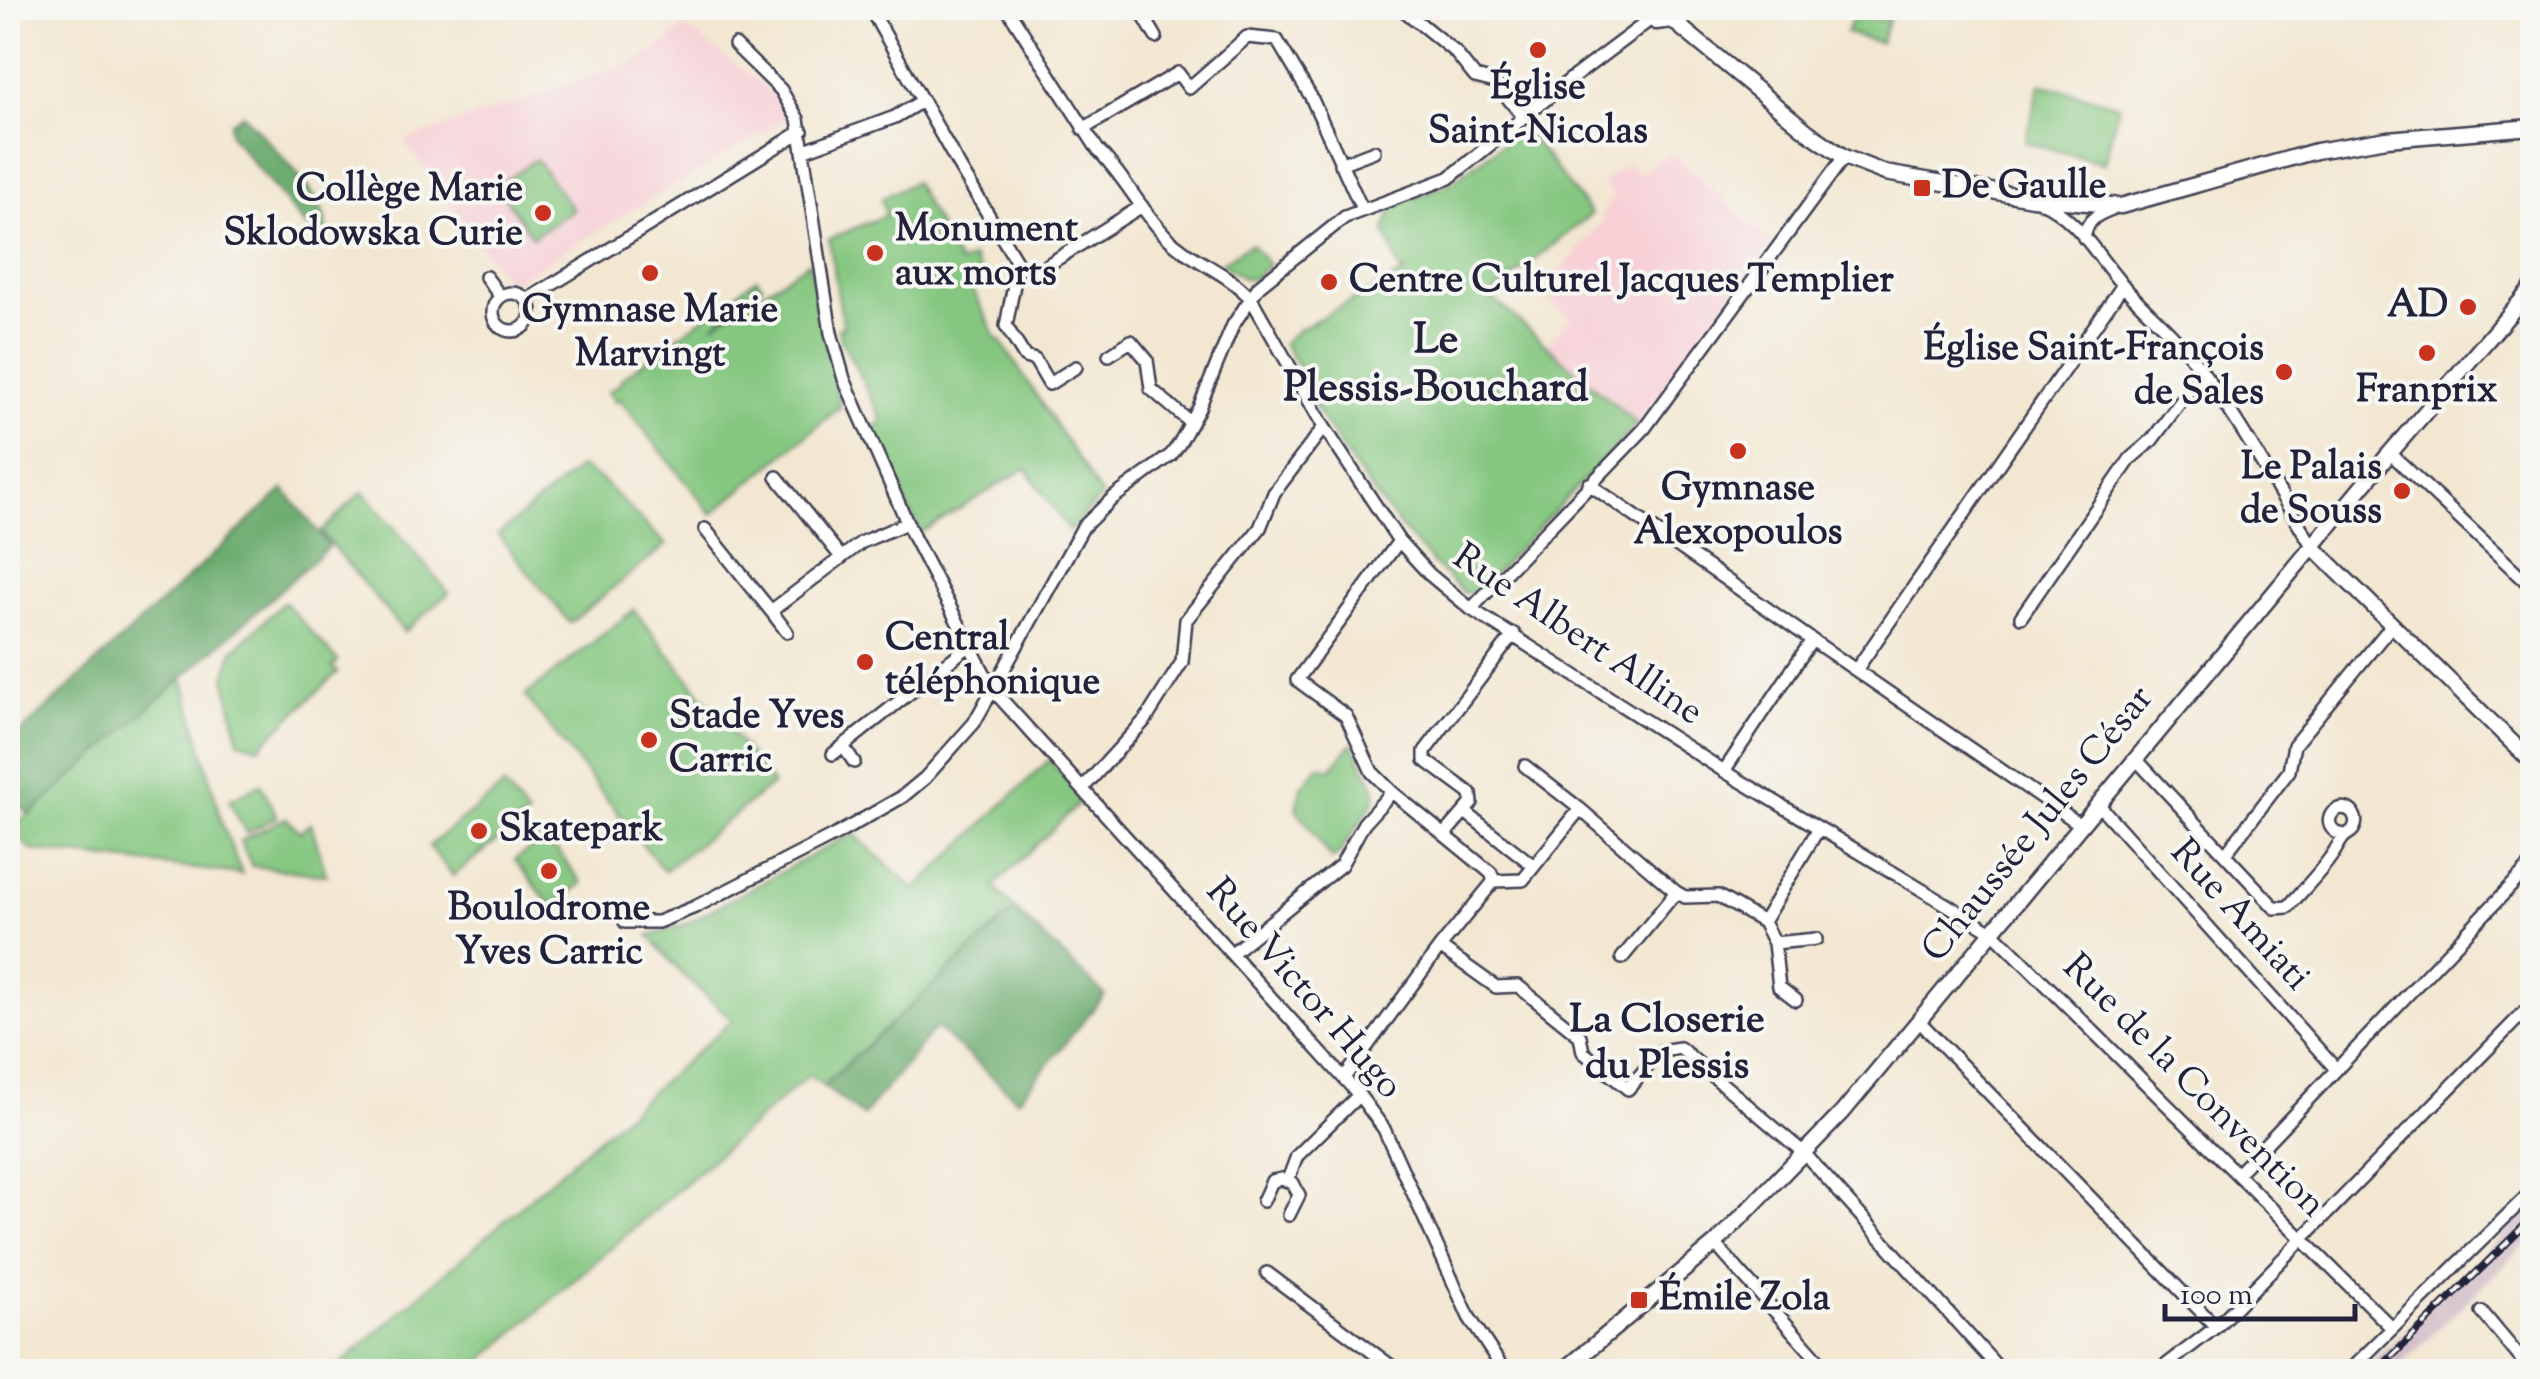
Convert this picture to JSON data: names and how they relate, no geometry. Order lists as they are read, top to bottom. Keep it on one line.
{"streets":{"street":["Rue Albert Alline","Chaussée Jules César","Rue Amiati","Rue Victor Hugo","Rue de la Convention"]},"crossings":[["Rue Albert Alline","Chaussée Jules César"],["Rue Albert Alline","Rue de la Convention"],["Chaussée Jules César","Rue Amiati"],["Chaussée Jules César","Rue de la Convention"]],"districts":["Le Plessis-Bouchard","La Closerie du Plessis"],"places":{"other":["Église Saint-Nicolas","Collège Marie Sklodowska Curie","Monument aux morts","Gymnase Marie Marvingt","Centre Culturel Jacques Templier","AD","Franprix","Église Saint-François de Sales","Gymnase Alexopoulos","Le Palais de Souss","Central téléphonique","Stade Yves Carric","Skatepark","Boulodrome Yves Carric"],"transit":["De Gaulle","Émile Zola"]},"scale_bar":"100 m"}
